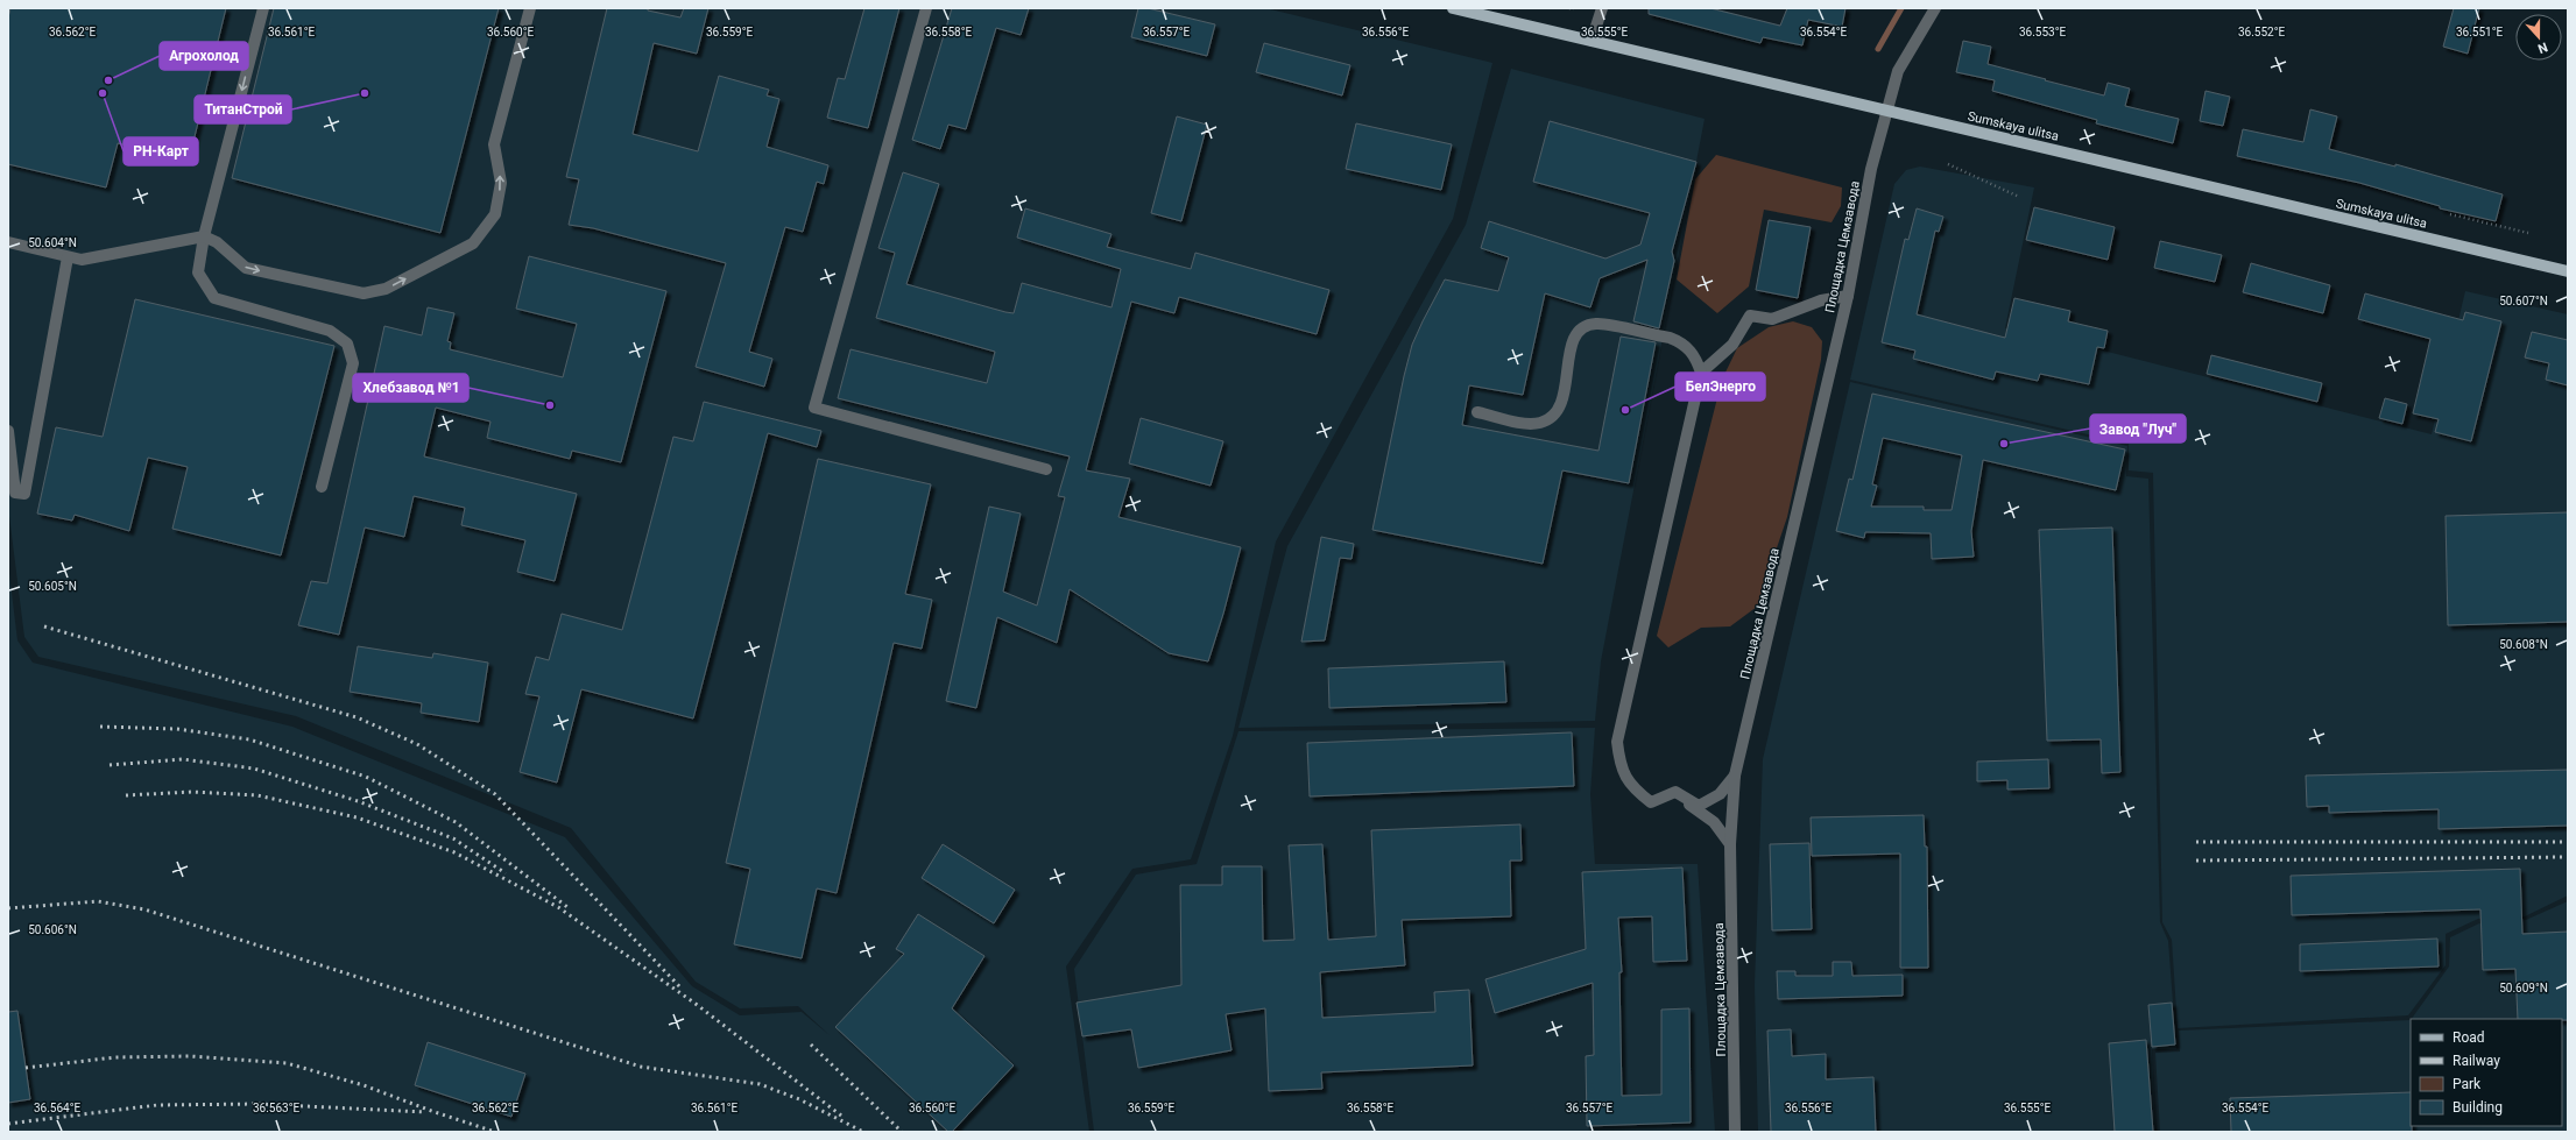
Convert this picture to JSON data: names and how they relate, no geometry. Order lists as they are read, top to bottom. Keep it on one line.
{"streets":{"main road":["Sumskaya ulitsa"],"street":["Площадка Цемзавода"]},"crossings":[["Sumskaya ulitsa","Площадка Цемзавода"]],"places":["Агрохолод","РН-Карт","ТитанСтрой","Хлебзавод №1","БелЭнерго","Завод \"Луч\""],"legend":["Road","Railway","Park","Building"],"north":"bottom","coordinates":["36.562°E","36.561°E","36.560°E","36.559°E","36.558°E","36.557°E","36.556°E","36.555°E","36.554°E","36.553°E","36.552°E","36.551°E","50.604°N","50.607°N","50.605°N","50.608°N","50.606°N","50.609°N","36.564°E","36.563°E"]}
